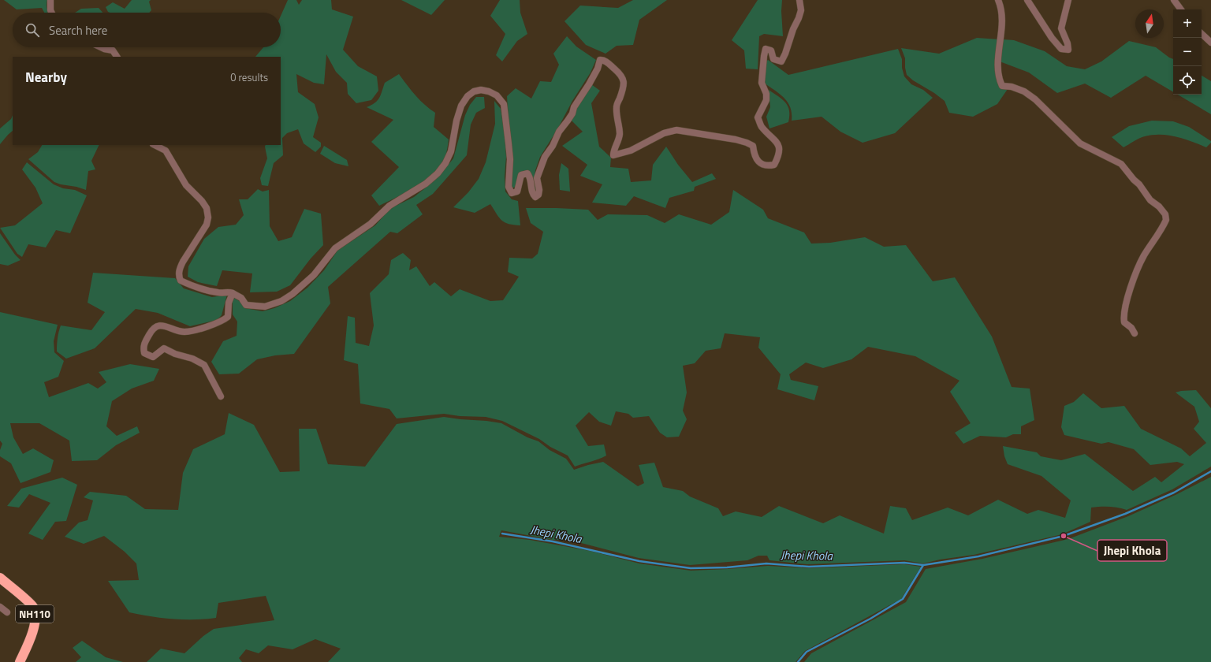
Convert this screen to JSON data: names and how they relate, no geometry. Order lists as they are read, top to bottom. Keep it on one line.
{"streets":{"highway":["NH110"]},"water":["Jhepi Khola"],"places":["Jhepi Khola"],"north":"top","page":{"map_buttons":["+","−"],"search":"Search here","heading":["Nearby","0 results"]}}
